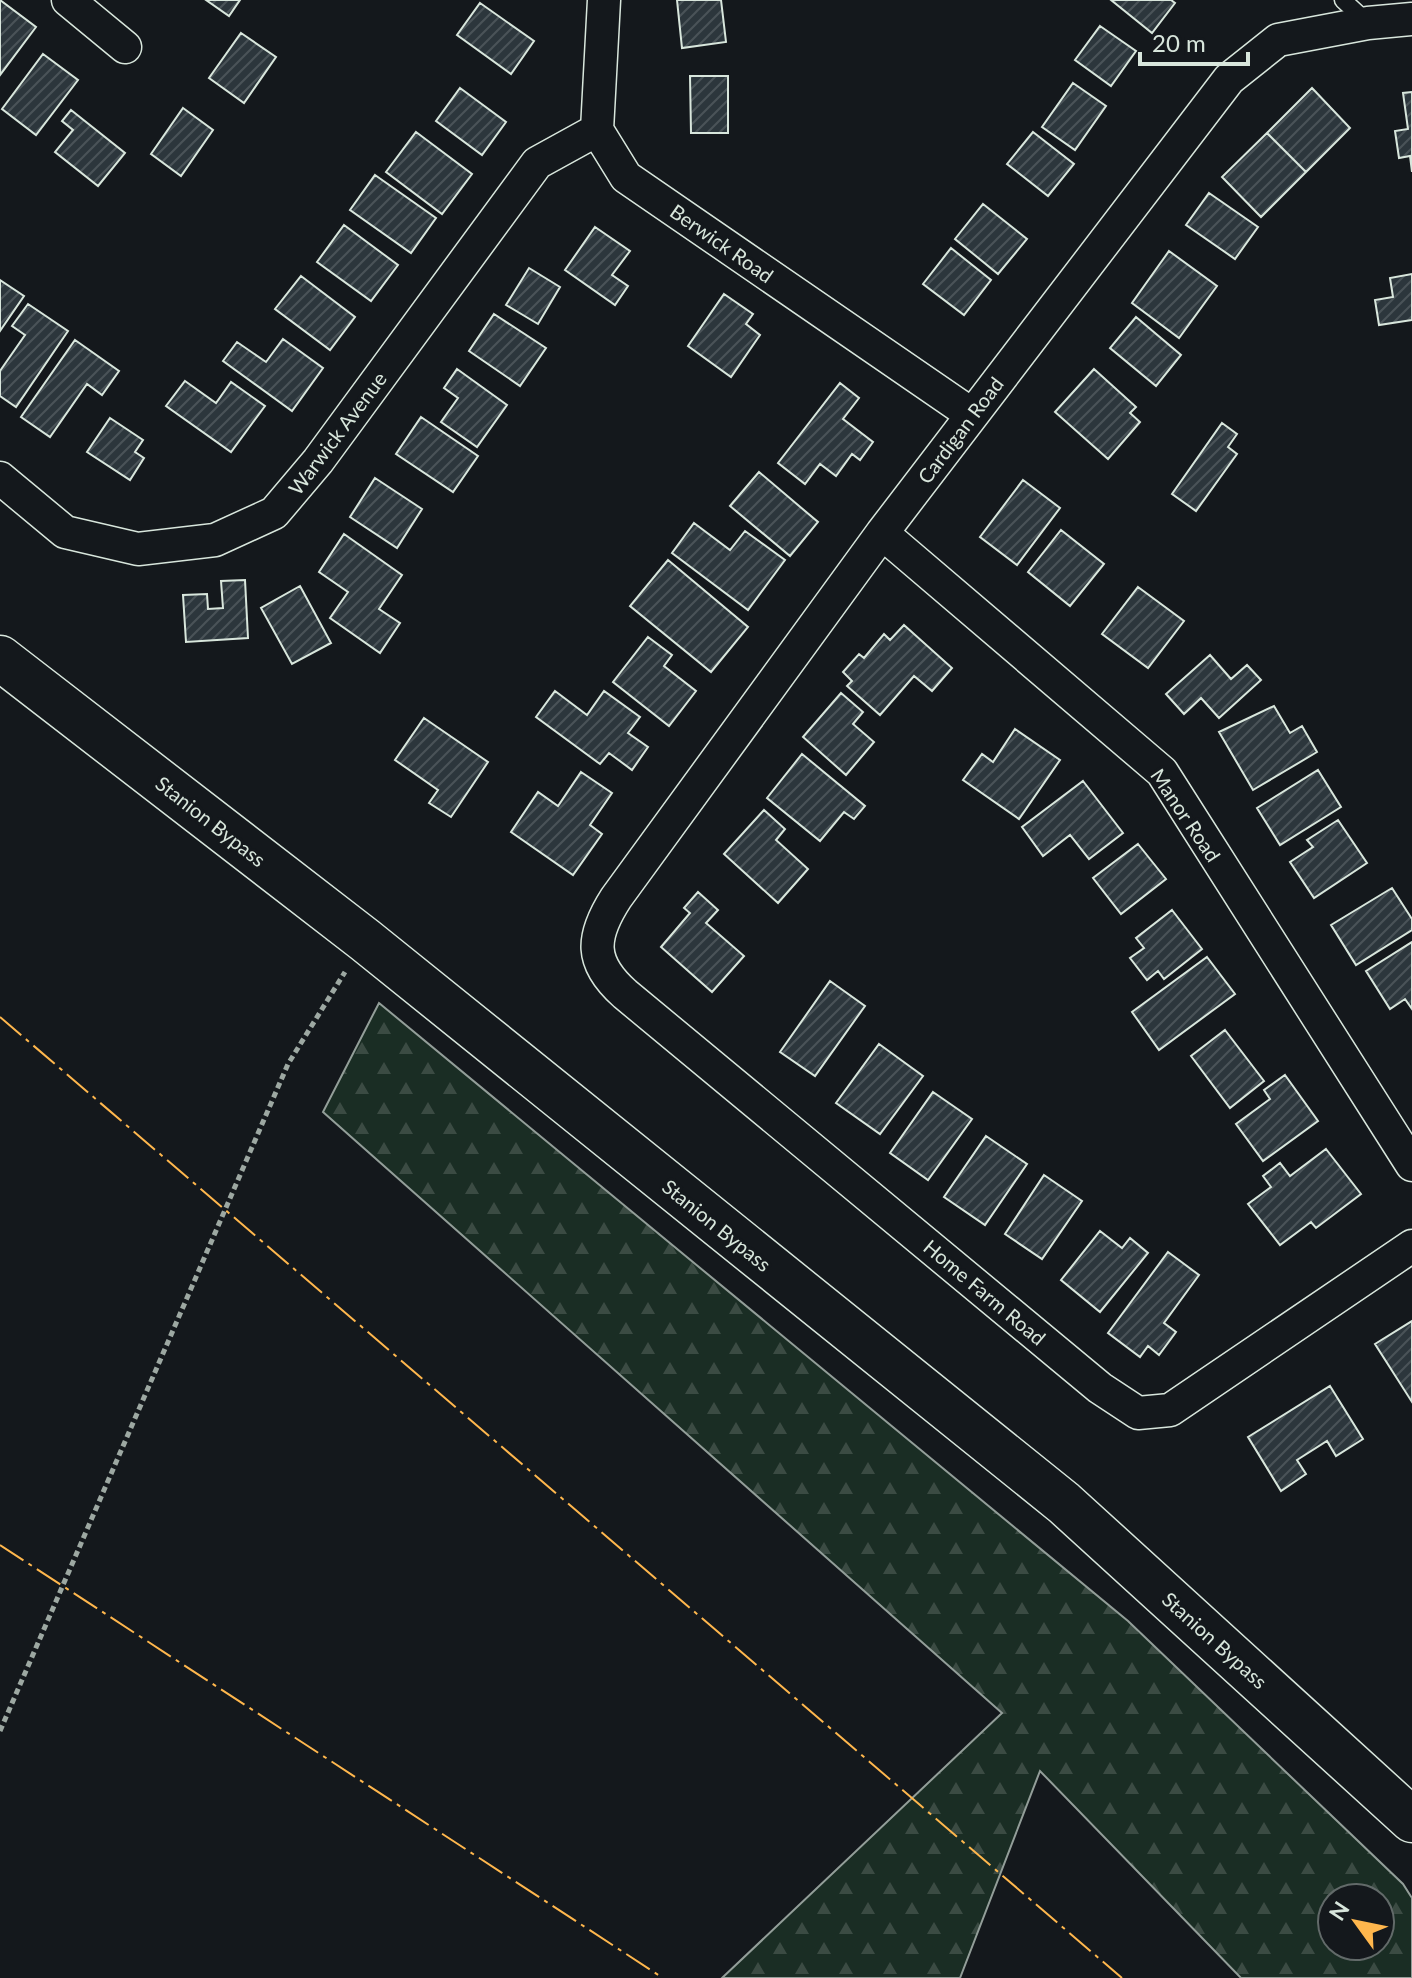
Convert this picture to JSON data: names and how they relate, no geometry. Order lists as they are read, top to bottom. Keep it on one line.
{"streets":{"main road":["Stanion Bypass"],"street":["Berwick Road","Cardigan Road","Warwick Avenue","Manor Road","Home Farm Road"]},"crossings":[["Berwick Road","Cardigan Road"],["Berwick Road","Warwick Avenue"],["Cardigan Road","Manor Road"],["Cardigan Road","Home Farm Road"]],"scale_bar":"20 m","north":"top left"}
